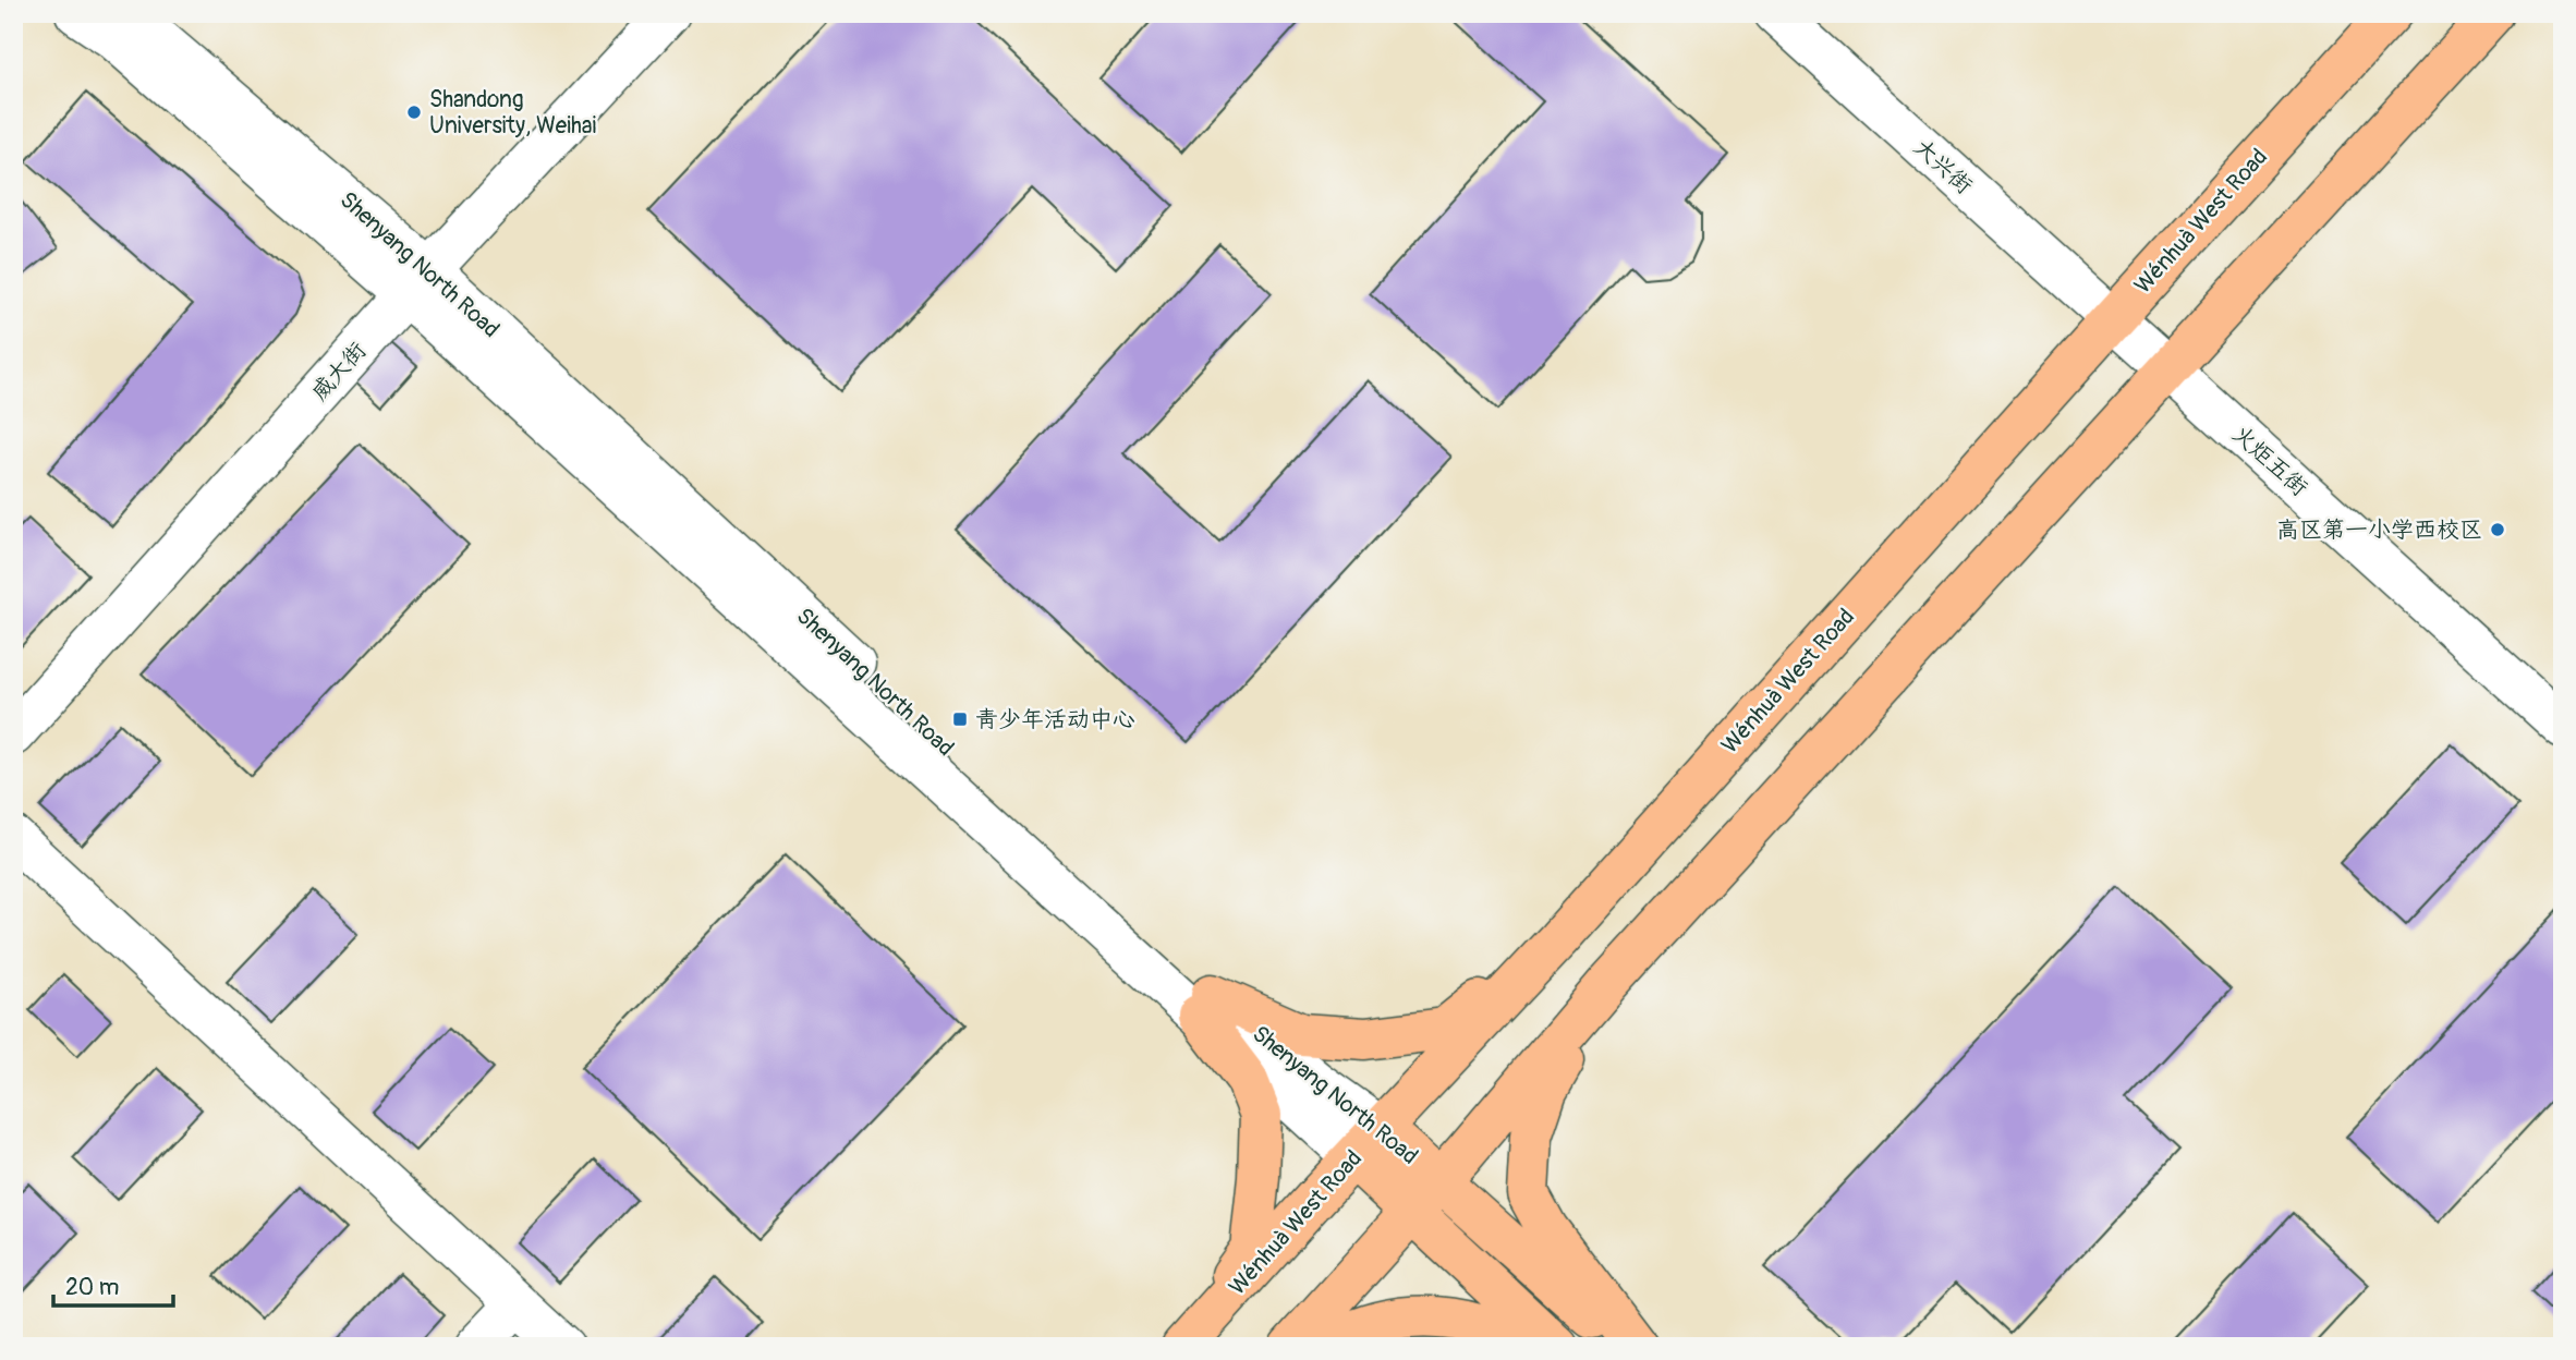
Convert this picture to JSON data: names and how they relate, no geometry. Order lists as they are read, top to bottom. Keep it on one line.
{"streets":{"main road":["Wénhuà West Road","Shenyang North Road"],"street":["大兴街","威大街","火炬五街"]},"crossings":[["大兴街","Wénhuà West Road"],["大兴街","火炬五街"],["Wénhuà West Road","Shenyang North Road"],["Wénhuà West Road","火炬五街"],["Shenyang North Road","威大街"]],"places":{"other":["Shandong University, Weihai","高区第一小学西校区"],"transit":["青少年活动中心"]},"scale_bar":"20 m"}
